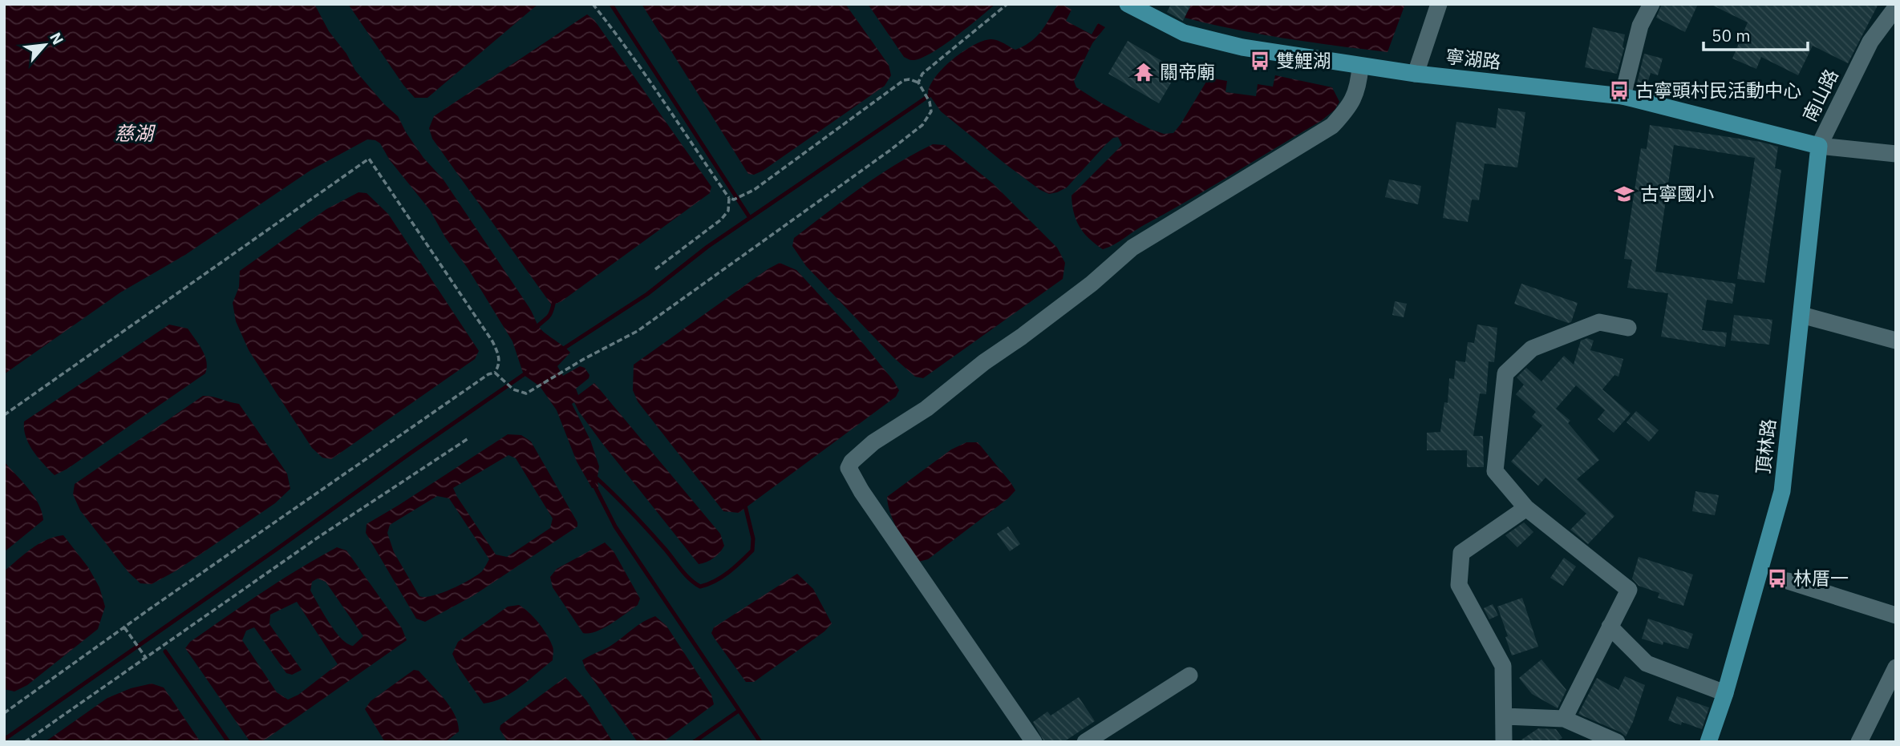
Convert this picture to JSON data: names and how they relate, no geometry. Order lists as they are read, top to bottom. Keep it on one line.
{"streets":{"main road":["寧湖路","頂林路"],"street":["南山路"]},"crossings":[["寧湖路","南山路"],["寧湖路","頂林路"],["南山路","頂林路"]],"water":["慈湖"],"places":{"bus stop":["雙鯉湖","古寧頭村民活動中心","林厝一"],"temple":["關帝廟"],"school or university":["古寧國小"]},"scale_bar":"50 m","north":"top right"}
